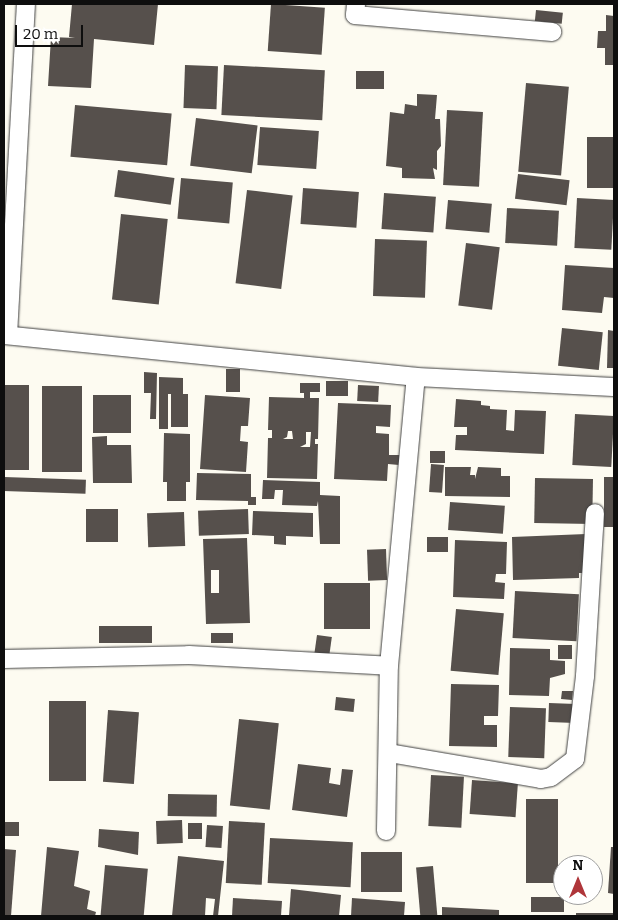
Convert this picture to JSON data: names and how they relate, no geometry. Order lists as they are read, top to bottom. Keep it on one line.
{"scale_bar":"20 m","north":"top"}
